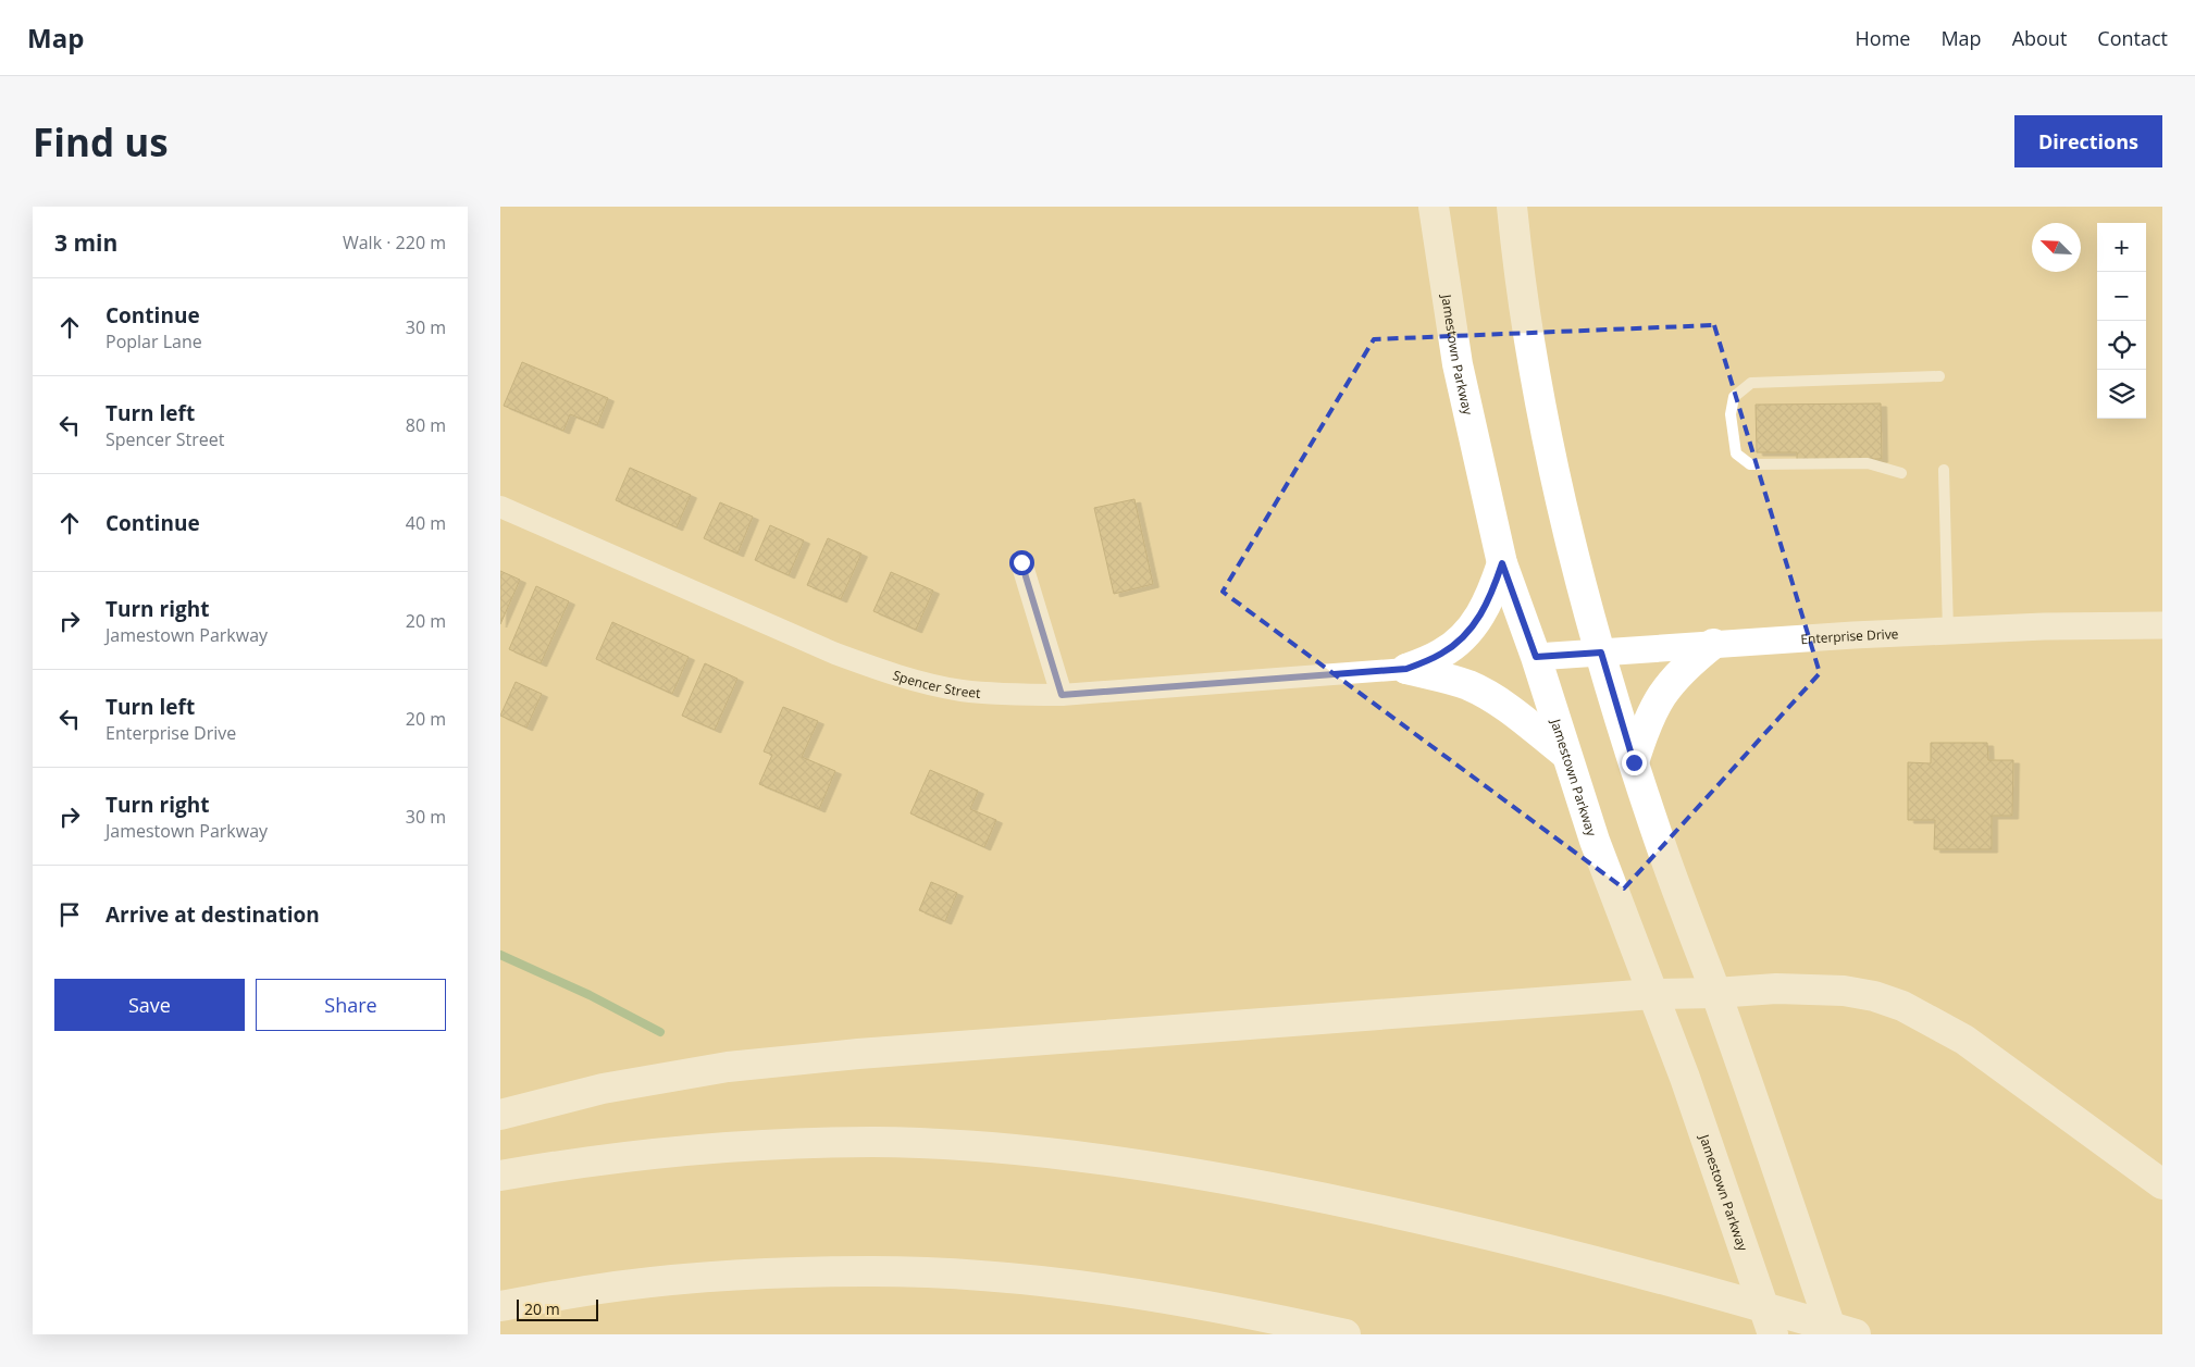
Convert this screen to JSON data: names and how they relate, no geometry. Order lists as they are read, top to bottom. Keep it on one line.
{"streets":{"main road":["Jamestown Parkway"],"street":["Enterprise Drive","Spencer Street"]},"crossings":[["Jamestown Parkway","Enterprise Drive"]],"scale_bar":"20 m","north":"top left","page":{"header":"Map","nav":["Home","Map","About","Contact"],"buttons":["Directions",["Save","Share"]],"title":"Find us","heading":["3 min","Walk · 220 m"],"map_buttons":["+","−"],"list":[["Continue","Poplar Lane","30 m"],["Turn left","Spencer Street","80 m"],["Continue","40 m"],["Turn right","Jamestown Parkway","20 m"],["Turn left","Enterprise Drive","20 m"],["Turn right","Jamestown Parkway","30 m"],"Arrive at destination"],"scale":"20 m"}}
